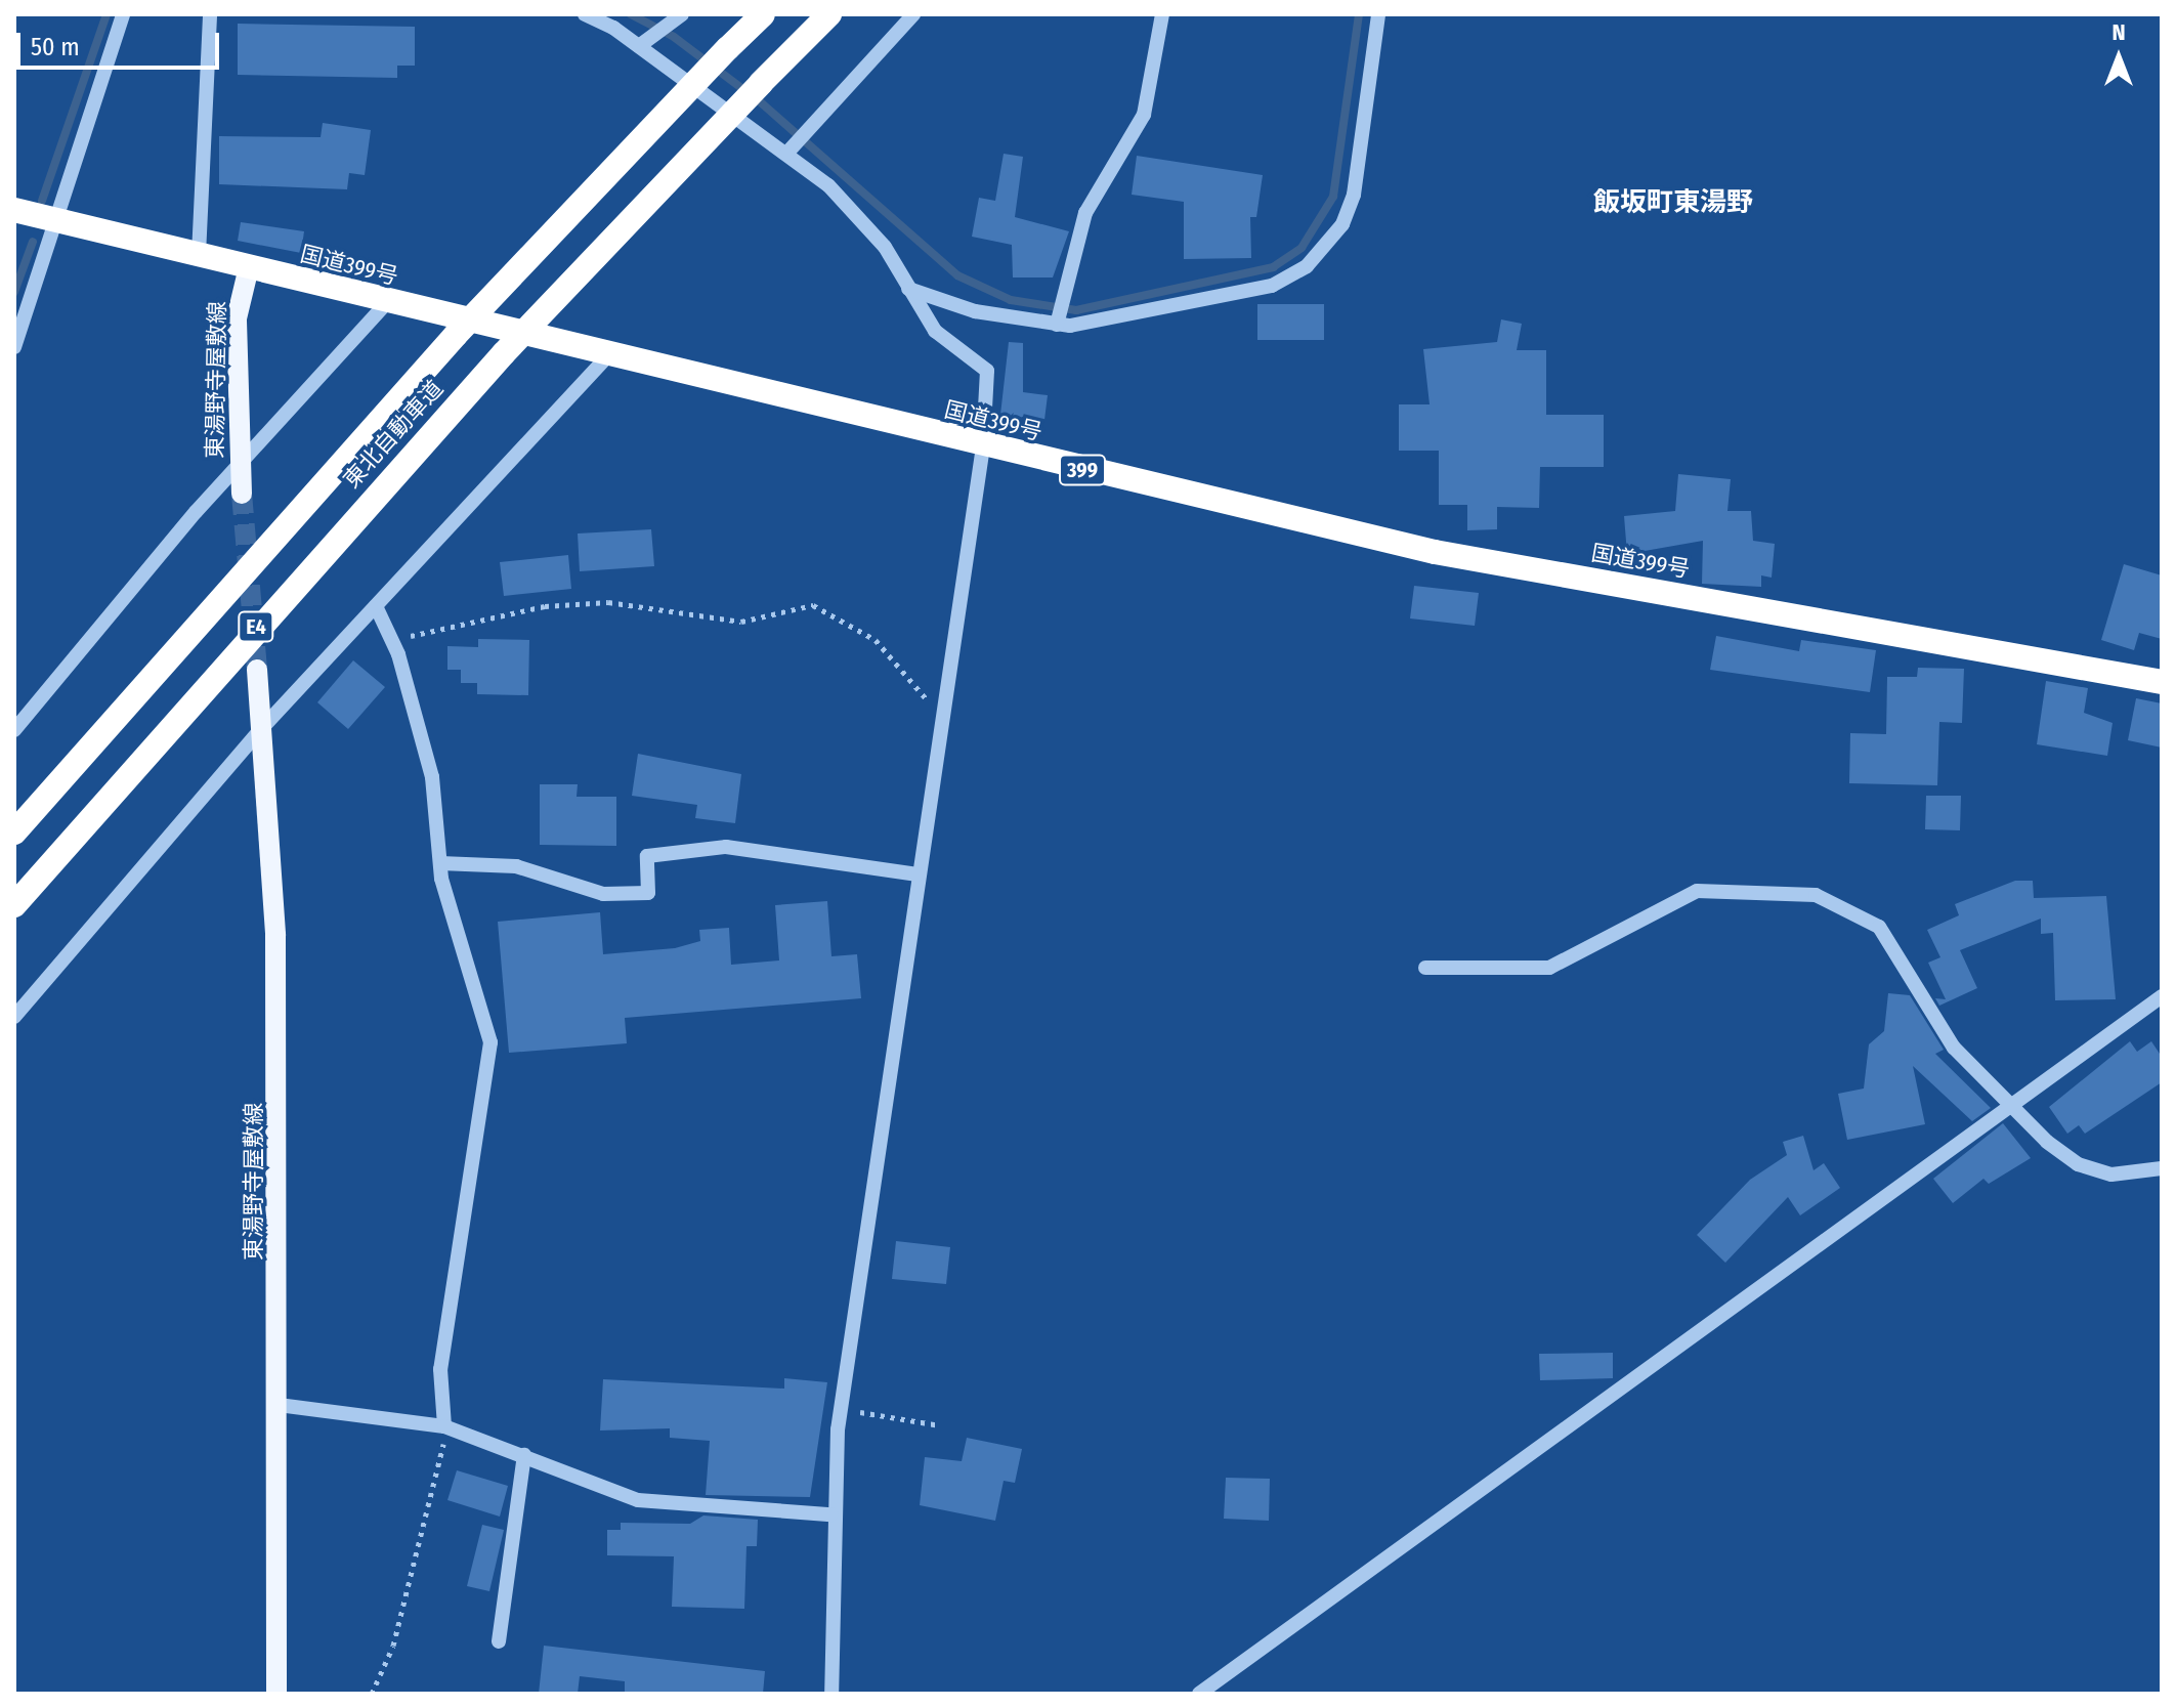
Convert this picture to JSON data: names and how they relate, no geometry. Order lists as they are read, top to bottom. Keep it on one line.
{"streets":{"highway":["国道399号","東北自動車道","399","E4"],"main road":["東湯野寺屋敷線"]},"crossings":[["国道399号","東湯野寺屋敷線"]],"districts":["飯坂町東湯野"],"scale_bar":"50 m","north":"top"}
